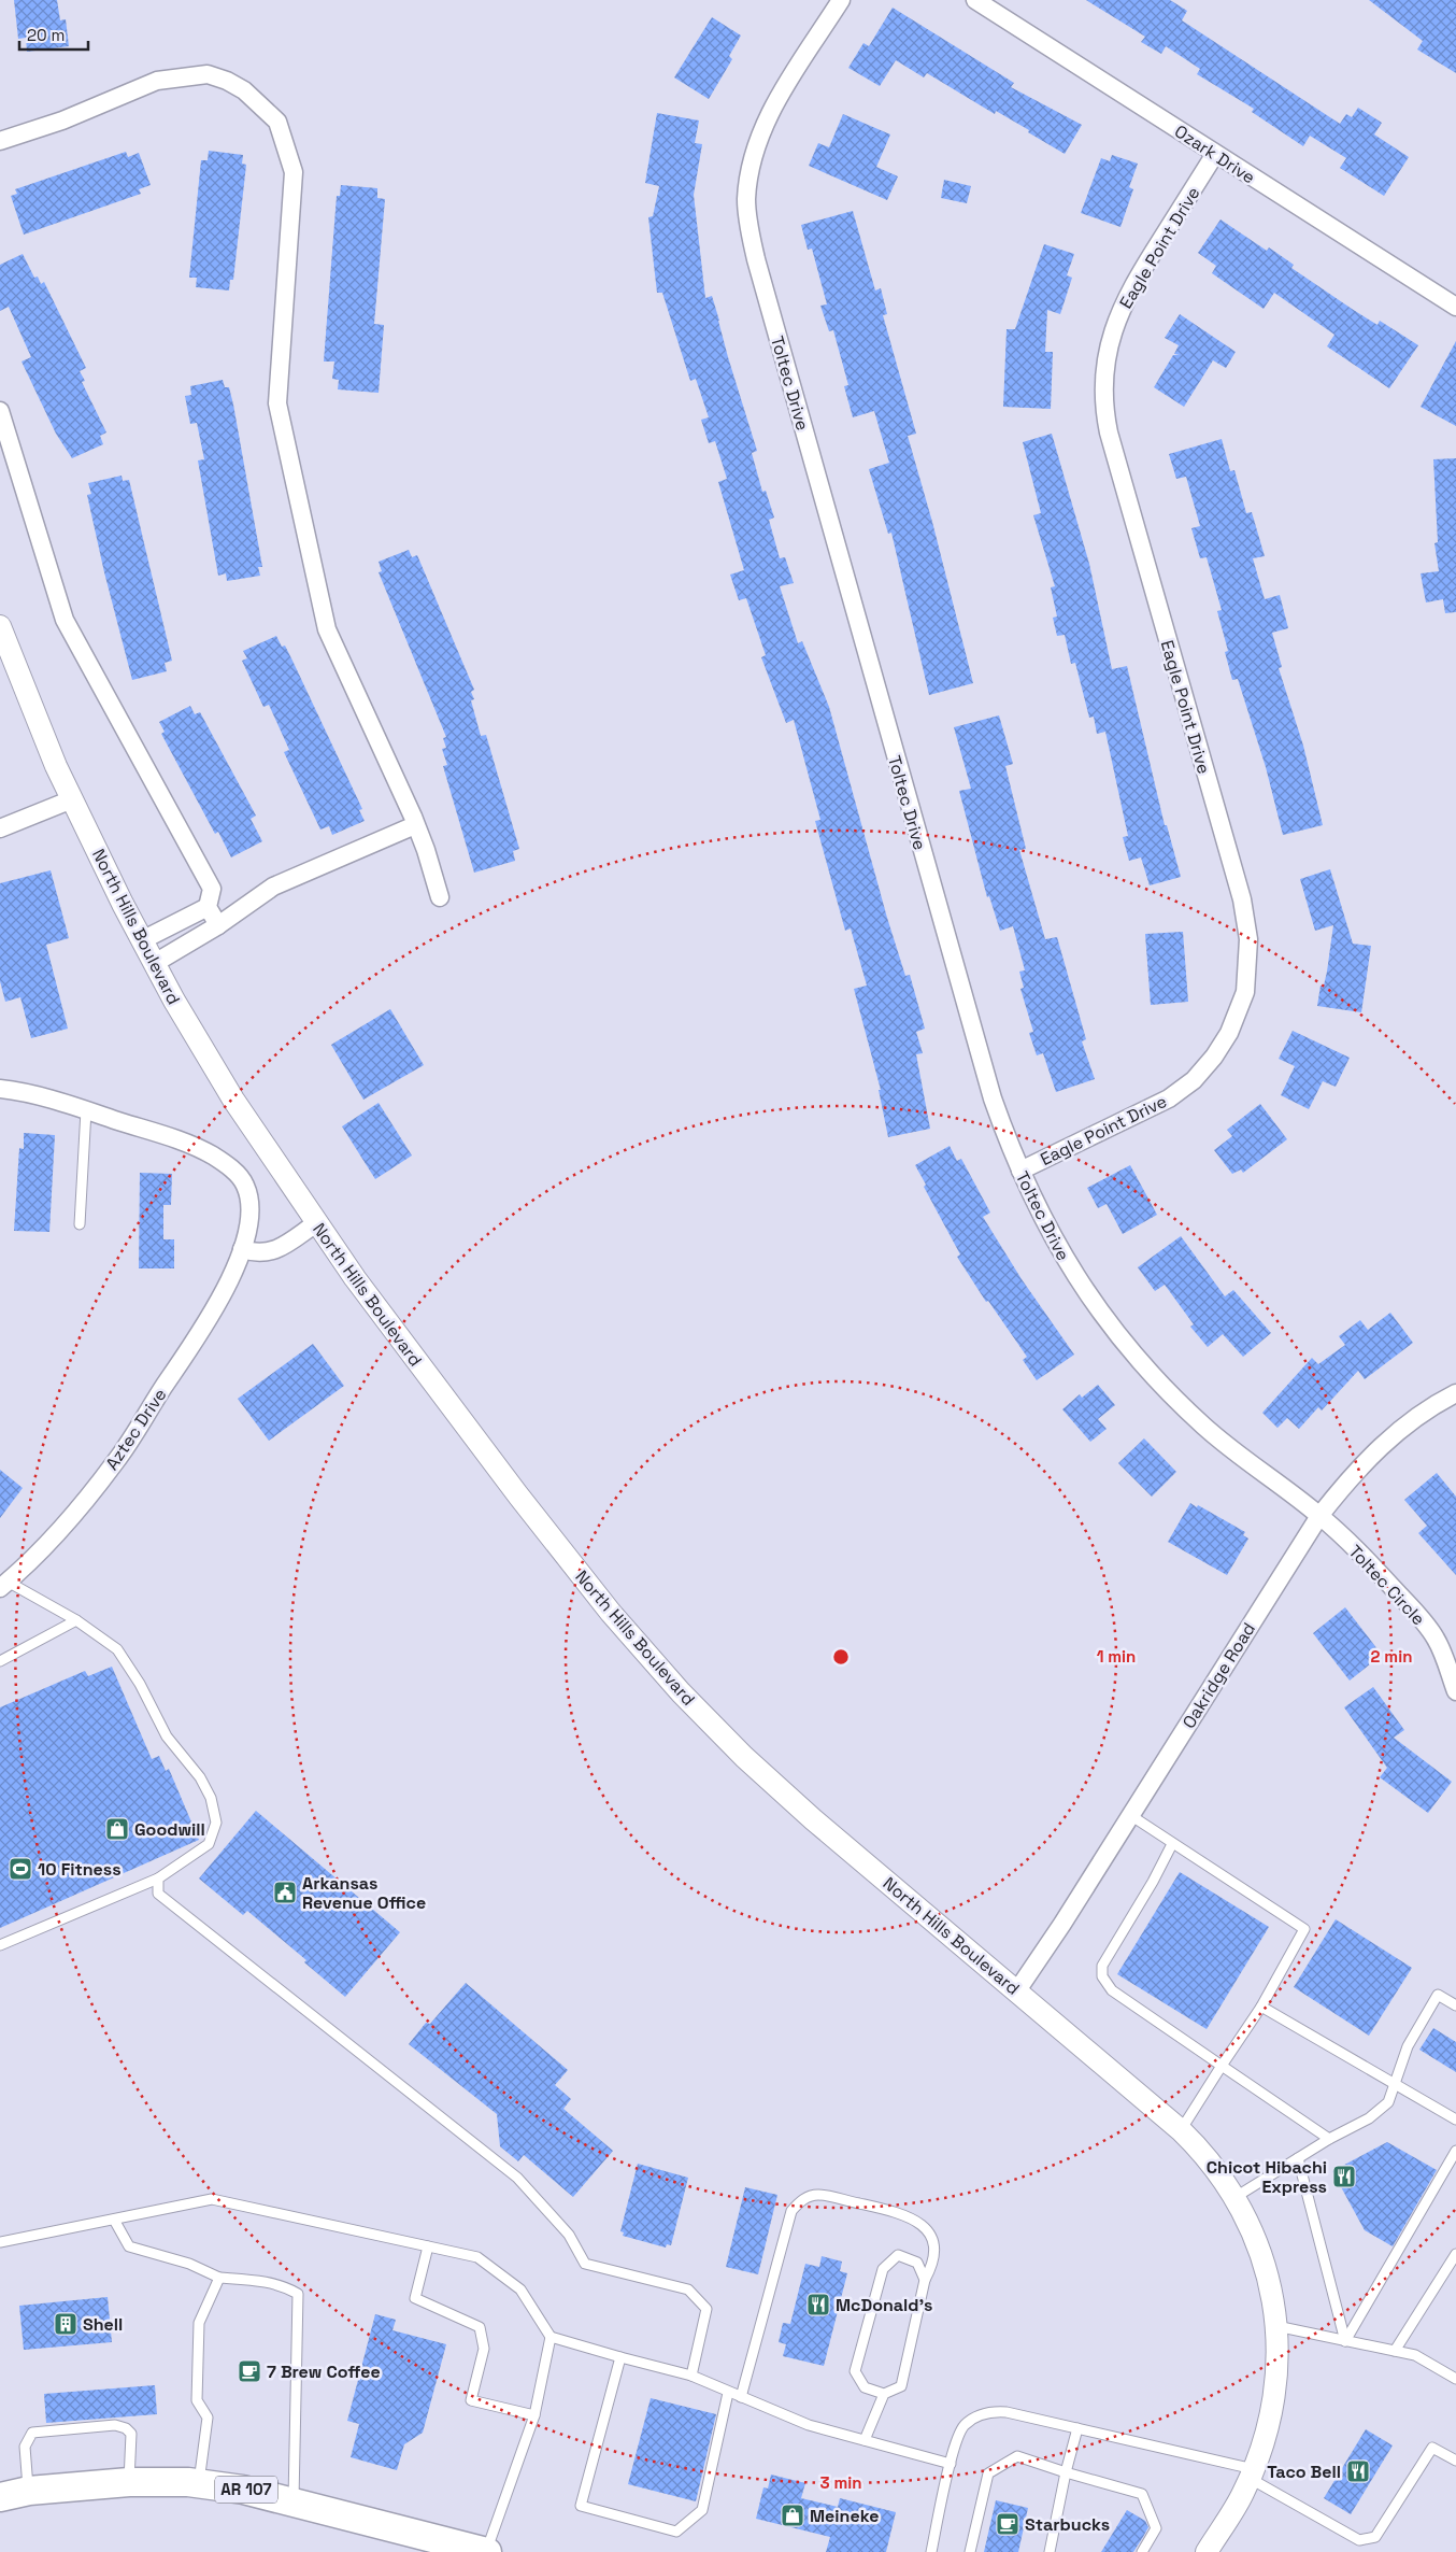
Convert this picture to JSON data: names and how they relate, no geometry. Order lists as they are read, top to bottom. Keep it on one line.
{"streets":{"main road":["AR 107"],"street":["Ozark Drive","Eagle Point Drive","Toltec Drive","North Hills Boulevard","Aztec Drive","Toltec Circle","Oakridge Road"]},"crossings":[["Ozark Drive","Eagle Point Drive"],["Eagle Point Drive","Toltec Drive"],["Toltec Drive","Toltec Circle"],["Toltec Drive","Oakridge Road"],["North Hills Boulevard","Oakridge Road"],["Toltec Circle","Oakridge Road"]],"places":{"shop":["Goodwill","Meineke"],"sports":["10 Fitness"],"public building":["Arkansas Revenue Office"],"restaurant":["Chicot Hibachi Express","McDonald's","Taco Bell"],"building":["Shell"],"cafe":["7 Brew Coffee","Starbucks"]},"scale_bar":"20 m","rings":["1 min","2 min","3 min"]}
